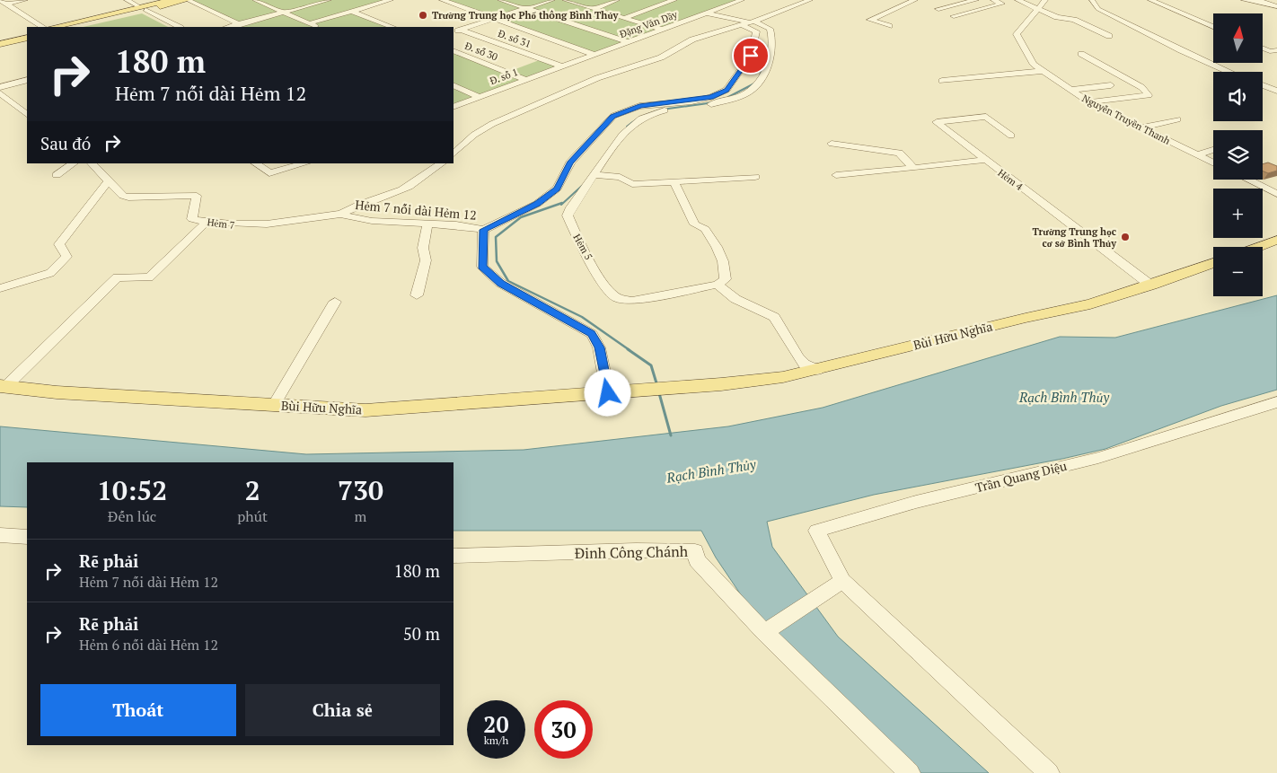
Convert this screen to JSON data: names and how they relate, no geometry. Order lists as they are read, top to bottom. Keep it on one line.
{"streets":{"main road":["Bùi Hữu Nghĩa"],"street":["Đặng Văn Dầy","Đ. số 31","Đ. số 30","Đ. số 1","Nguyễn Truyền Thanh","Hẻm 4","Hẻm 7 nối dài Hẻm 12","Hẻm 7","Hẻm 5","Trần Quang Diệu","Đinh Công Chánh"]},"crossings":[["Đặng Văn Dầy","Đ. số 31"],["Đặng Văn Dầy","Đ. số 1"],["Đ. số 31","Đ. số 1"],["Đ. số 30","Đ. số 1"],["Hẻm 4","Bùi Hữu Nghĩa"],["Hẻm 7 nối dài Hẻm 12","Hẻm 7"],["Hẻm 7 nối dài Hẻm 12","Bùi Hữu Nghĩa"]],"water":["Rạch Bình Thủy"],"places":["Trường Trung học Phổ thông Bình Thủy","Trường Trung học cơ sở Bình Thủy"],"north":"top","page":{"map_buttons":["+","−"],"turn":["180 m","Hẻm 7 nối dài Hẻm 12"],"then":"Sau đó","eta":["10:52","Đến lúc","2","phút","730","m"],"list":[{"name":"Rẽ phải","note":"Hẻm 7 nối dài Hẻm 12","value":"180 m"},{"name":"Rẽ phải","note":"Hẻm 6 nối dài Hẻm 12","value":"50 m"}],"buttons":["Thoát","Chia sẻ"],"speed":"20 km/h","limit":"30"}}
